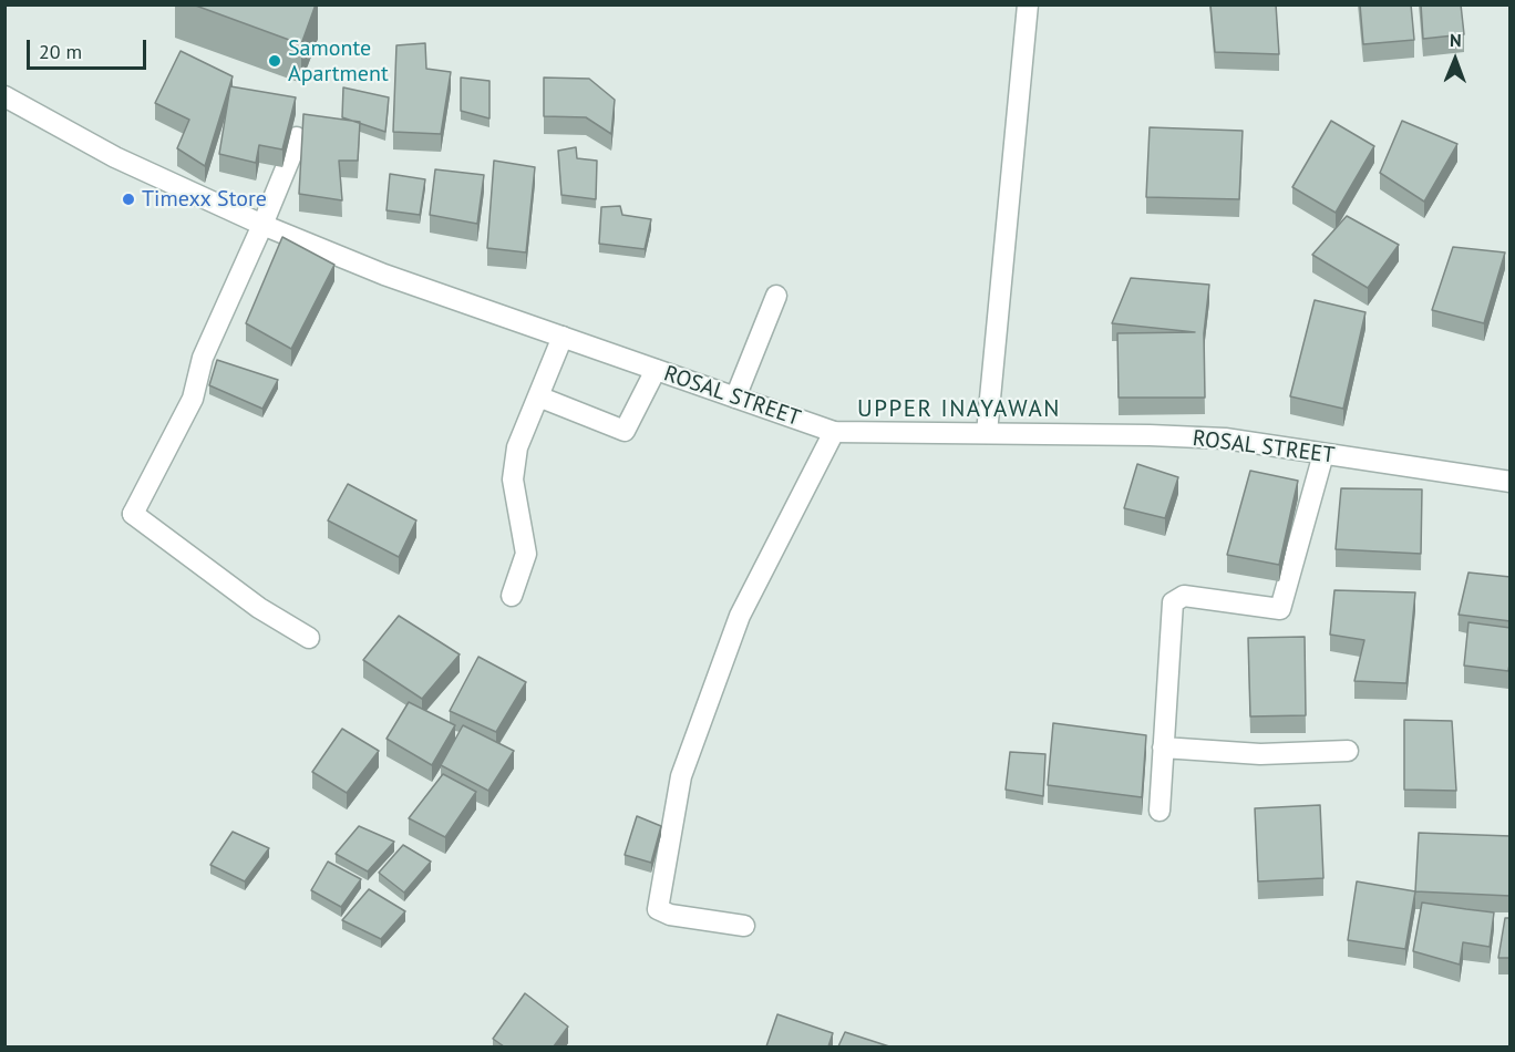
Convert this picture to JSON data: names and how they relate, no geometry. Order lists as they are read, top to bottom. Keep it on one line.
{"streets":{"street":["ROSAL STREET"]},"districts":["UPPER INAYAWAN"],"places":["Samonte Apartment","Timexx Store"],"scale_bar":"20 m","north":"top"}
